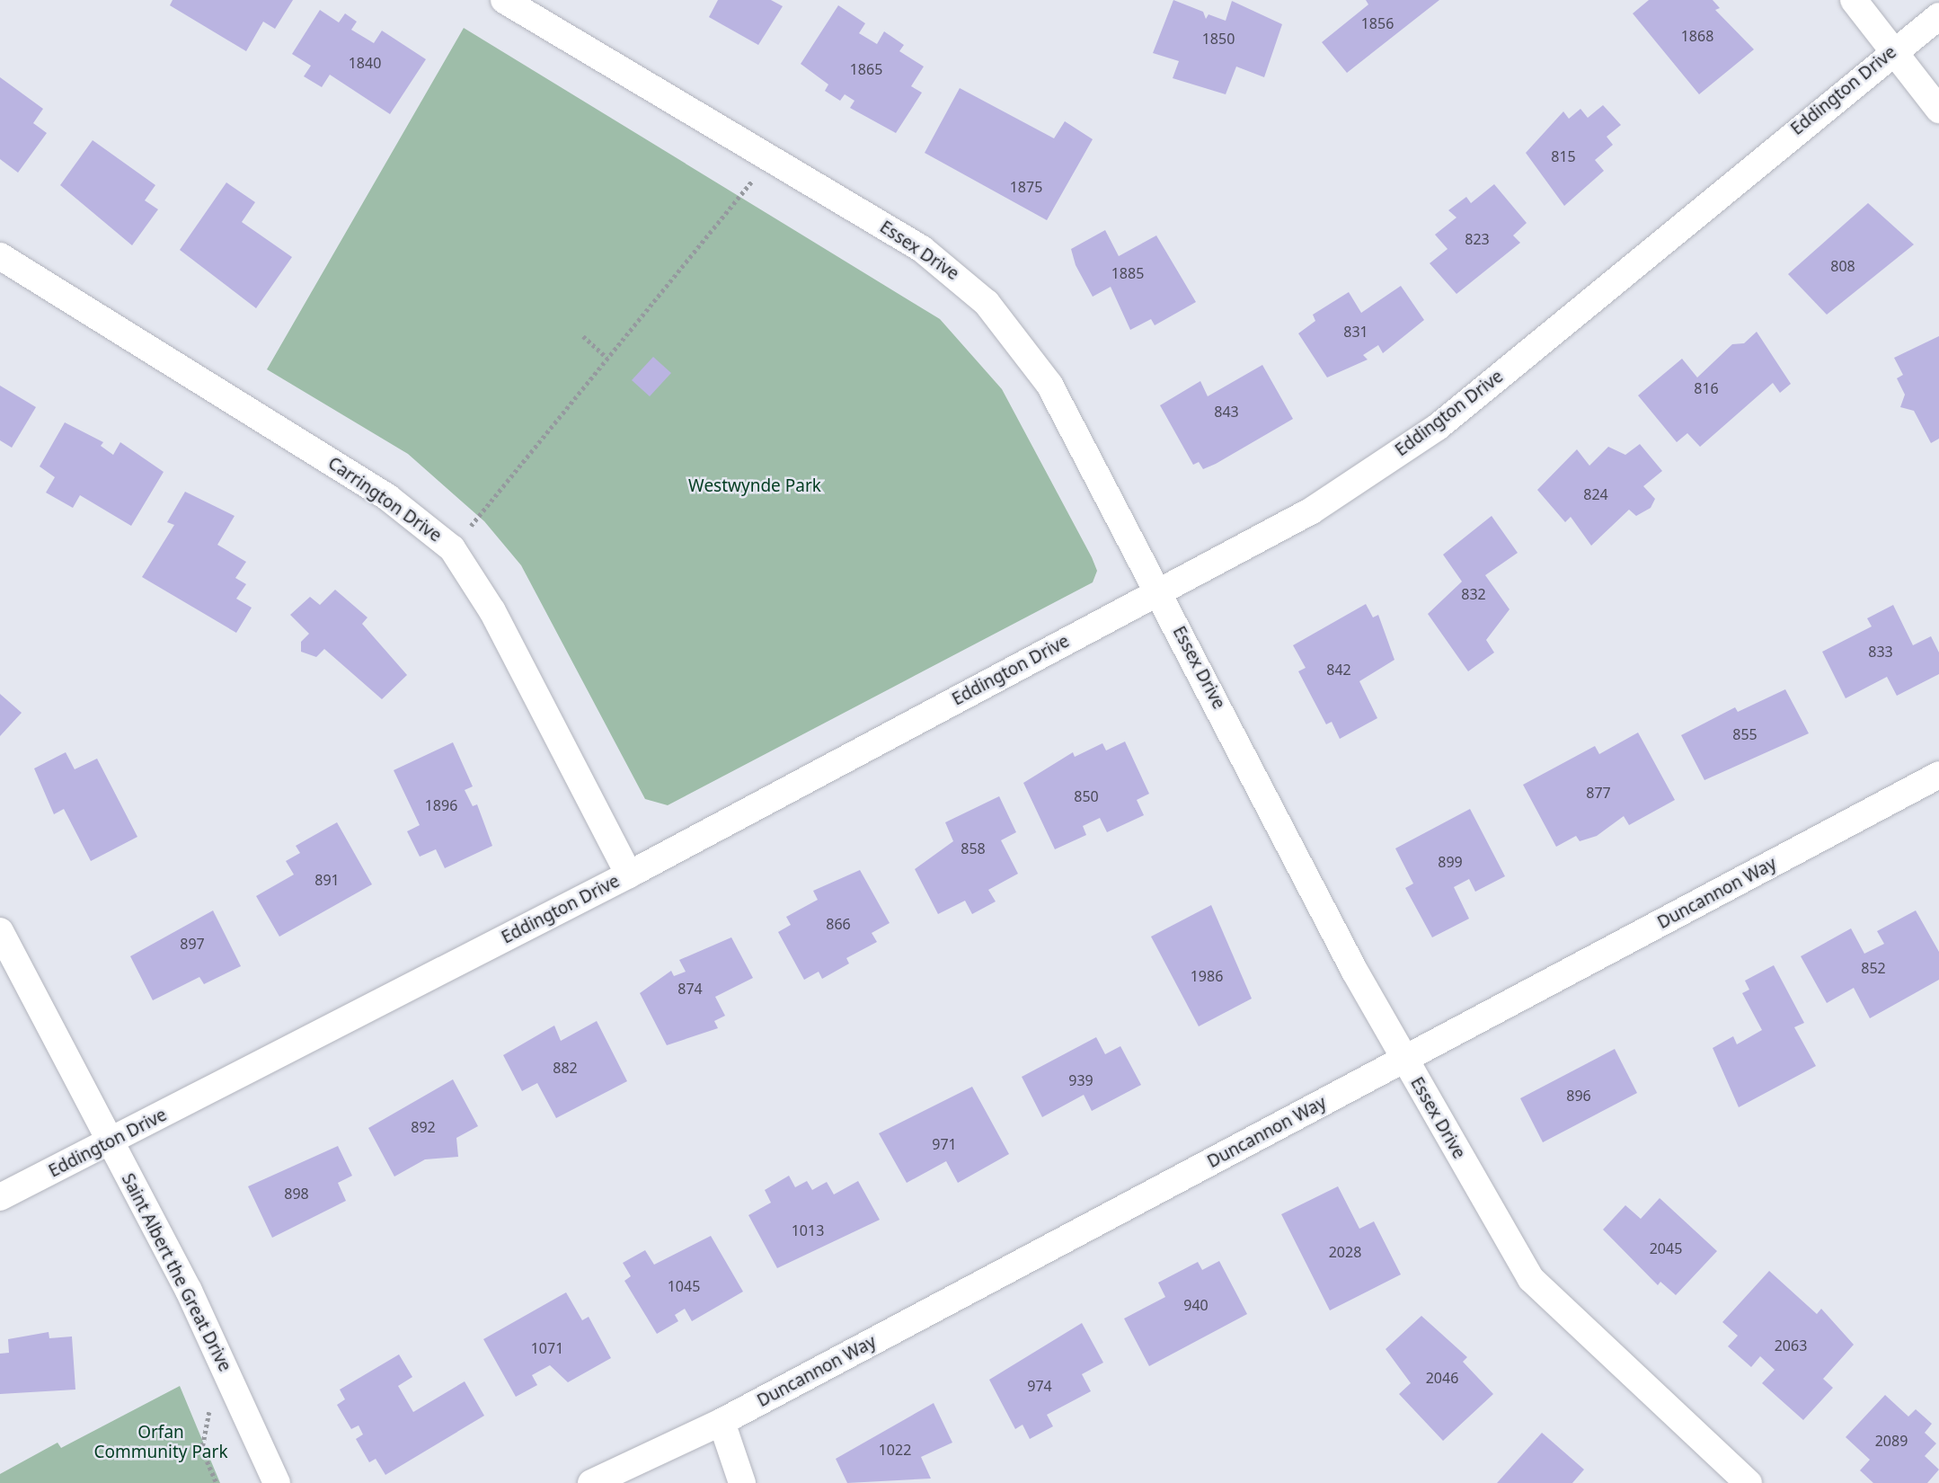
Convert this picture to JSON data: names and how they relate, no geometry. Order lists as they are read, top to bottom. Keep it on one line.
{"streets":{"street":["Eddington Drive","Essex Drive","Carrington Drive","Duncannon Way","Saint Albert the Great Drive"]},"crossings":[["Eddington Drive","Essex Drive"],["Eddington Drive","Carrington Drive"],["Eddington Drive","Saint Albert the Great Drive"],["Essex Drive","Duncannon Way"]],"parks":["Westwynde Park","Orfan Community Park"],"house_numbers":["1856","1868","1850","1840","1865","815","1875","823","808","1885","831","816","843","824","832","833","842","855","877","850","1896","858","899","891","866","897","852","1986","874","882","939","896","892","971","898","1013","2045","2028","1045","940","2063","1071","2046","974","2089","1022"]}
